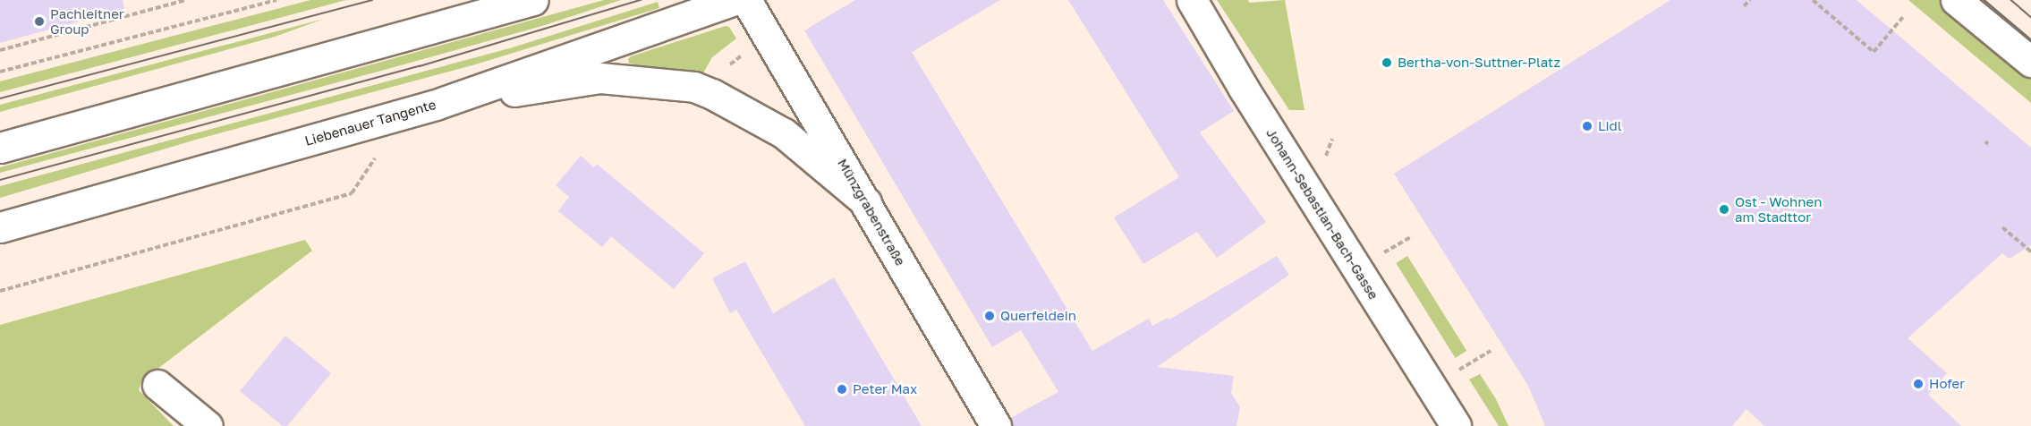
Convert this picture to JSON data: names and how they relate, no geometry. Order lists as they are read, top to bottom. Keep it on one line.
{"streets":{"main road":["Liebenauer Tangente","Münzgrabenstraße","Johann-Sebastian-Bach-Gasse"]},"places":["Pachleitner Group","Bertha-von-Suttner-Platz","Lidl","Ost - Wohnen am Stadttor","Querfeldein","Hofer","Peter Max"]}
